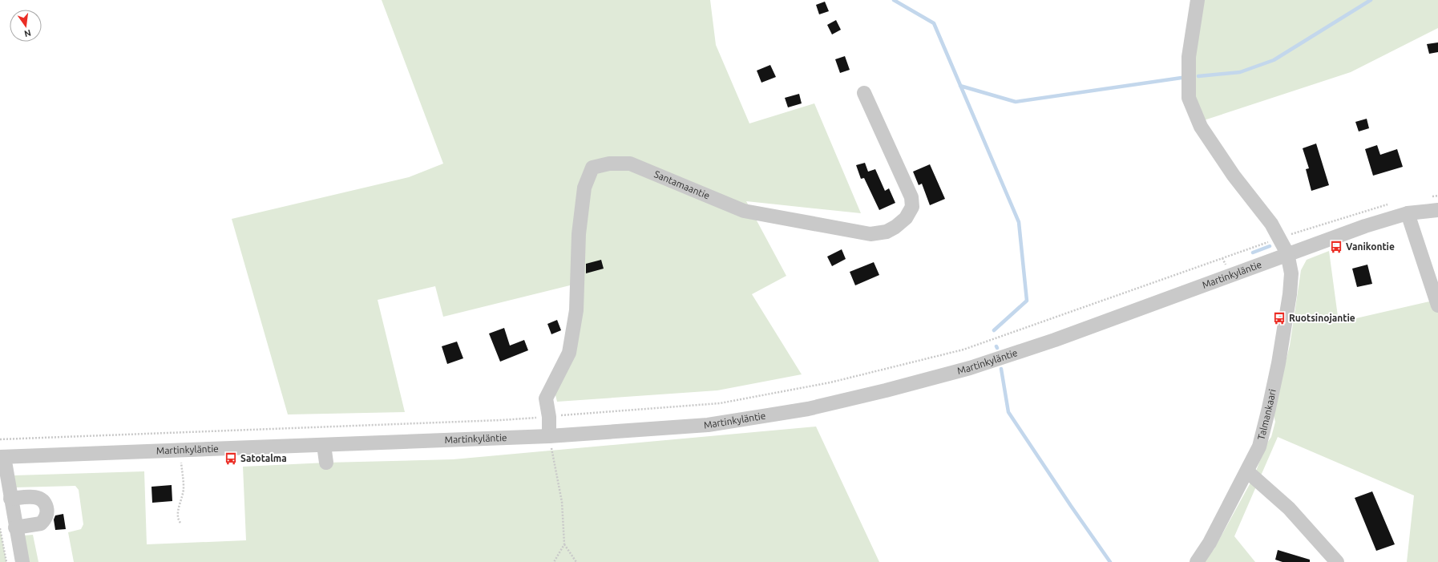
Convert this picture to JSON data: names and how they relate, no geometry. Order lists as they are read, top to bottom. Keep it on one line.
{"streets":{"street":["Santamaantie","Martinkyläntie","Talmankaari"]},"crossings":[["Santamaantie","Martinkyläntie"],["Martinkyläntie","Talmankaari"]],"places":{"bus stop":["Vanikontie","Ruotsinojantie","Satotalma"]},"north":"bottom"}
